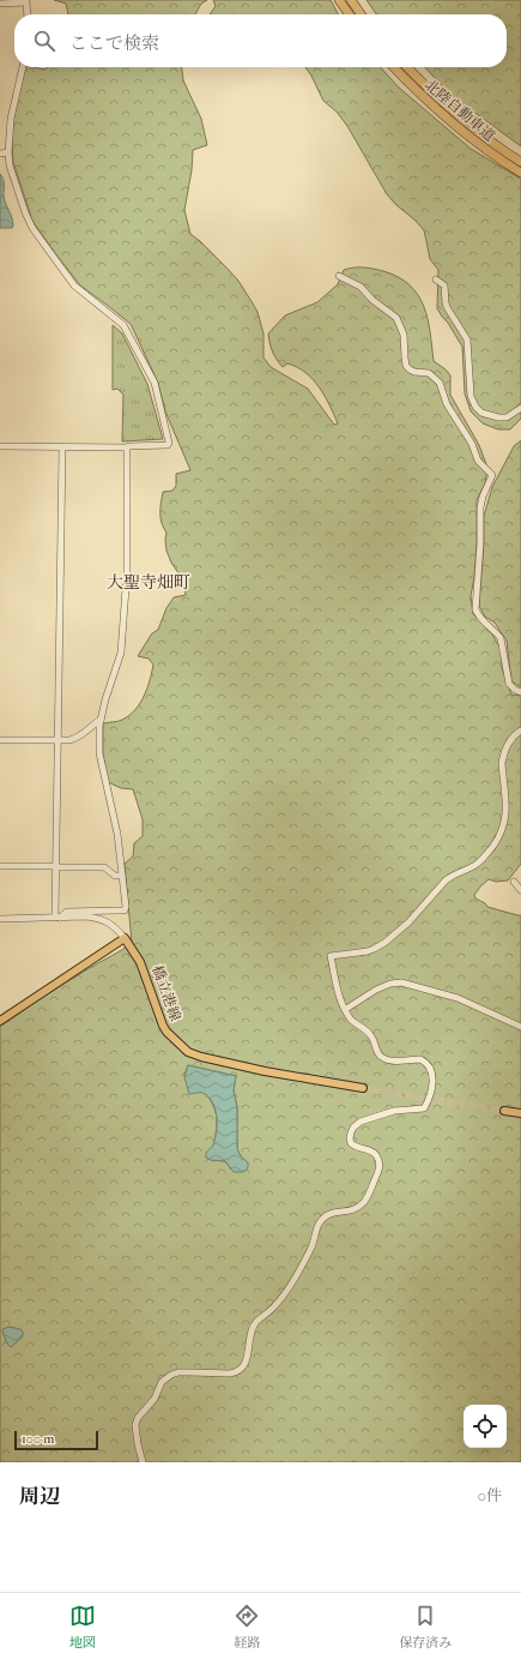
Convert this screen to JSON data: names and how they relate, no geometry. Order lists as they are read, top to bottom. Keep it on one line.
{"streets":{"highway":["北陸自動車道"],"main road":["橋立港線"]},"districts":["大聖寺畑町"],"scale_bar":"100 m","page":{"search":"ここで検索","scale":"100 m","heading":["周辺","0件"],"nav":["地図","経路","保存済み"]}}
